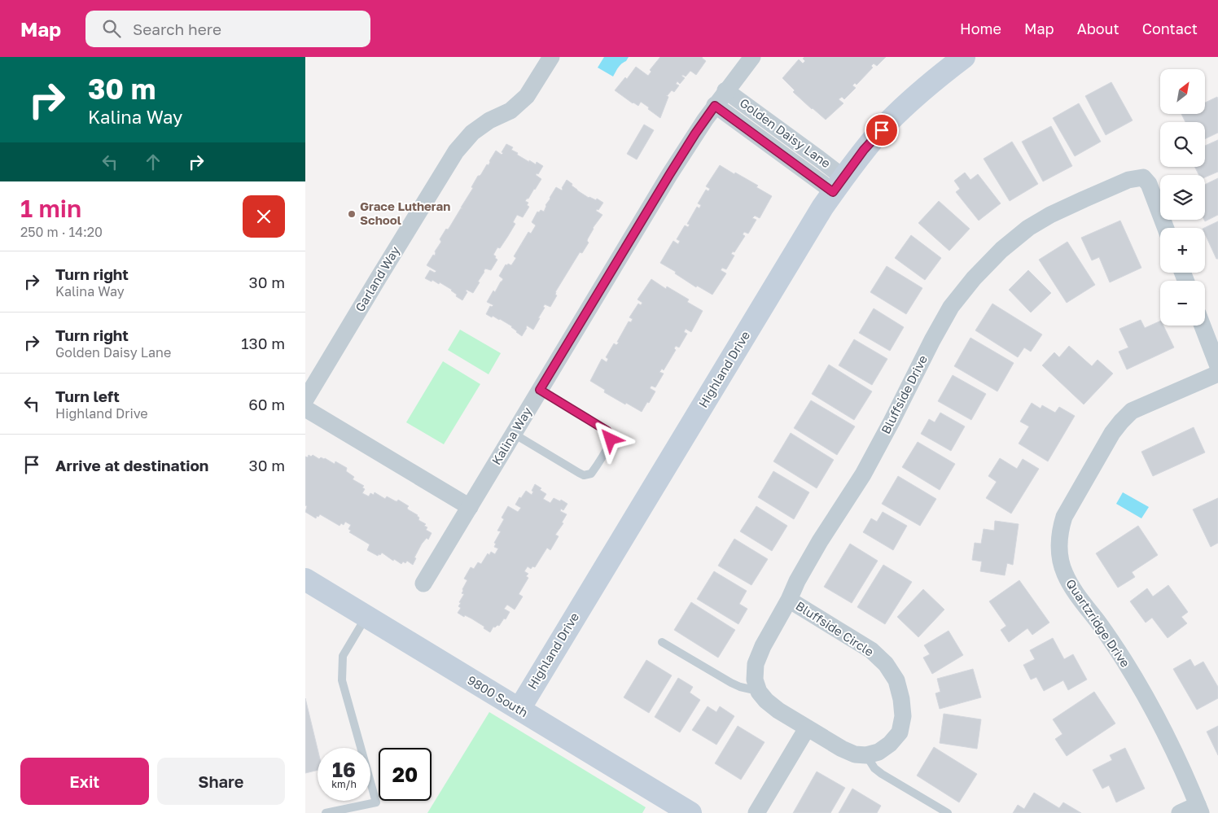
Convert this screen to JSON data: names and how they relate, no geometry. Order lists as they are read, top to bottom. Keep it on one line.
{"streets":{"street":["Golden Daisy Lane","Garland Way","Highland Drive","Bluffside Drive","Kalina Way","Quartzridge Drive","Bluffside Circle","9800 South"]},"crossings":[["Golden Daisy Lane","Highland Drive"],["Golden Daisy Lane","Kalina Way"],["Highland Drive","9800 South"],["Bluffside Drive","Bluffside Circle"]],"places":["Grace Lutheran School"],"north":"top right","page":{"header":"Map","search":"Search here","nav":["Home","Map","About","Contact"],"turn":["30 m","Kalina Way"],"map_buttons":["+","−"],"heading":["1 min","250 m · 14:20"],"list":[{"name":"Turn right","note":"Kalina Way","value":"30 m"},{"name":"Turn right","note":"Golden Daisy Lane","value":"130 m"},{"name":"Turn left","note":"Highland Drive","value":"60 m"},{"name":"Arrive at destination","value":"30 m"}],"speed":"16 km/h","limit":"20","buttons":["Exit","Share"]}}
